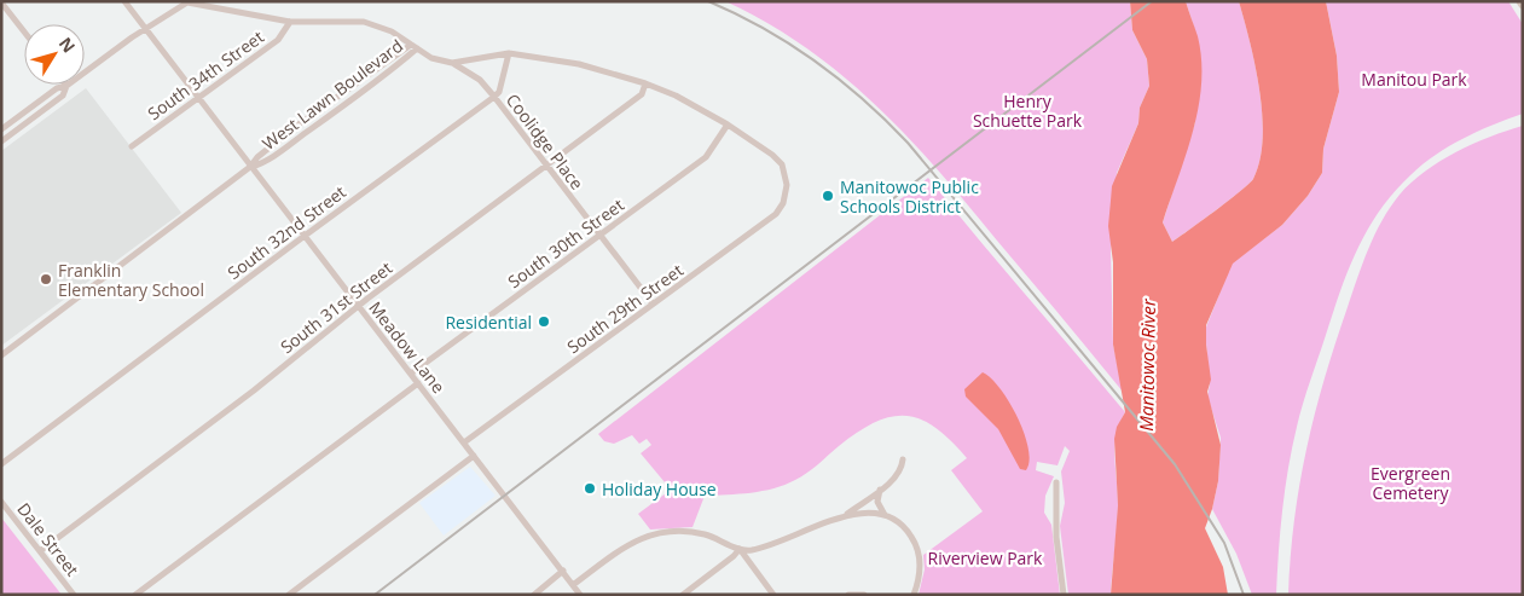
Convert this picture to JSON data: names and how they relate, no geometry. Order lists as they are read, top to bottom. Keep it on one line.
{"streets":{"street":["South 34th Street","West Lawn Boulevard","Coolidge Place","South 32nd Street","South 30th Street","South 31st Street","South 29th Street","Meadow Lane","Dale Street"]},"crossings":[["South 34th Street","Coolidge Place"],["South 34th Street","Meadow Lane"],["West Lawn Boulevard","Coolidge Place"],["West Lawn Boulevard","Meadow Lane"],["Coolidge Place","South 32nd Street"],["Coolidge Place","South 30th Street"],["Coolidge Place","South 31st Street"],["Coolidge Place","South 29th Street"],["South 32nd Street","Meadow Lane"],["South 30th Street","South 29th Street"],["South 30th Street","Meadow Lane"],["South 31st Street","Meadow Lane"],["South 31st Street","Dale Street"],["South 29th Street","Meadow Lane"]],"water":["Manitowoc River"],"parks":["Manitou Park","Henry Schuette Park","Evergreen Cemetery","Riverview Park"],"places":["Manitowoc Public Schools District","Franklin Elementary School","Residential","Holiday House"],"north":"top right"}
